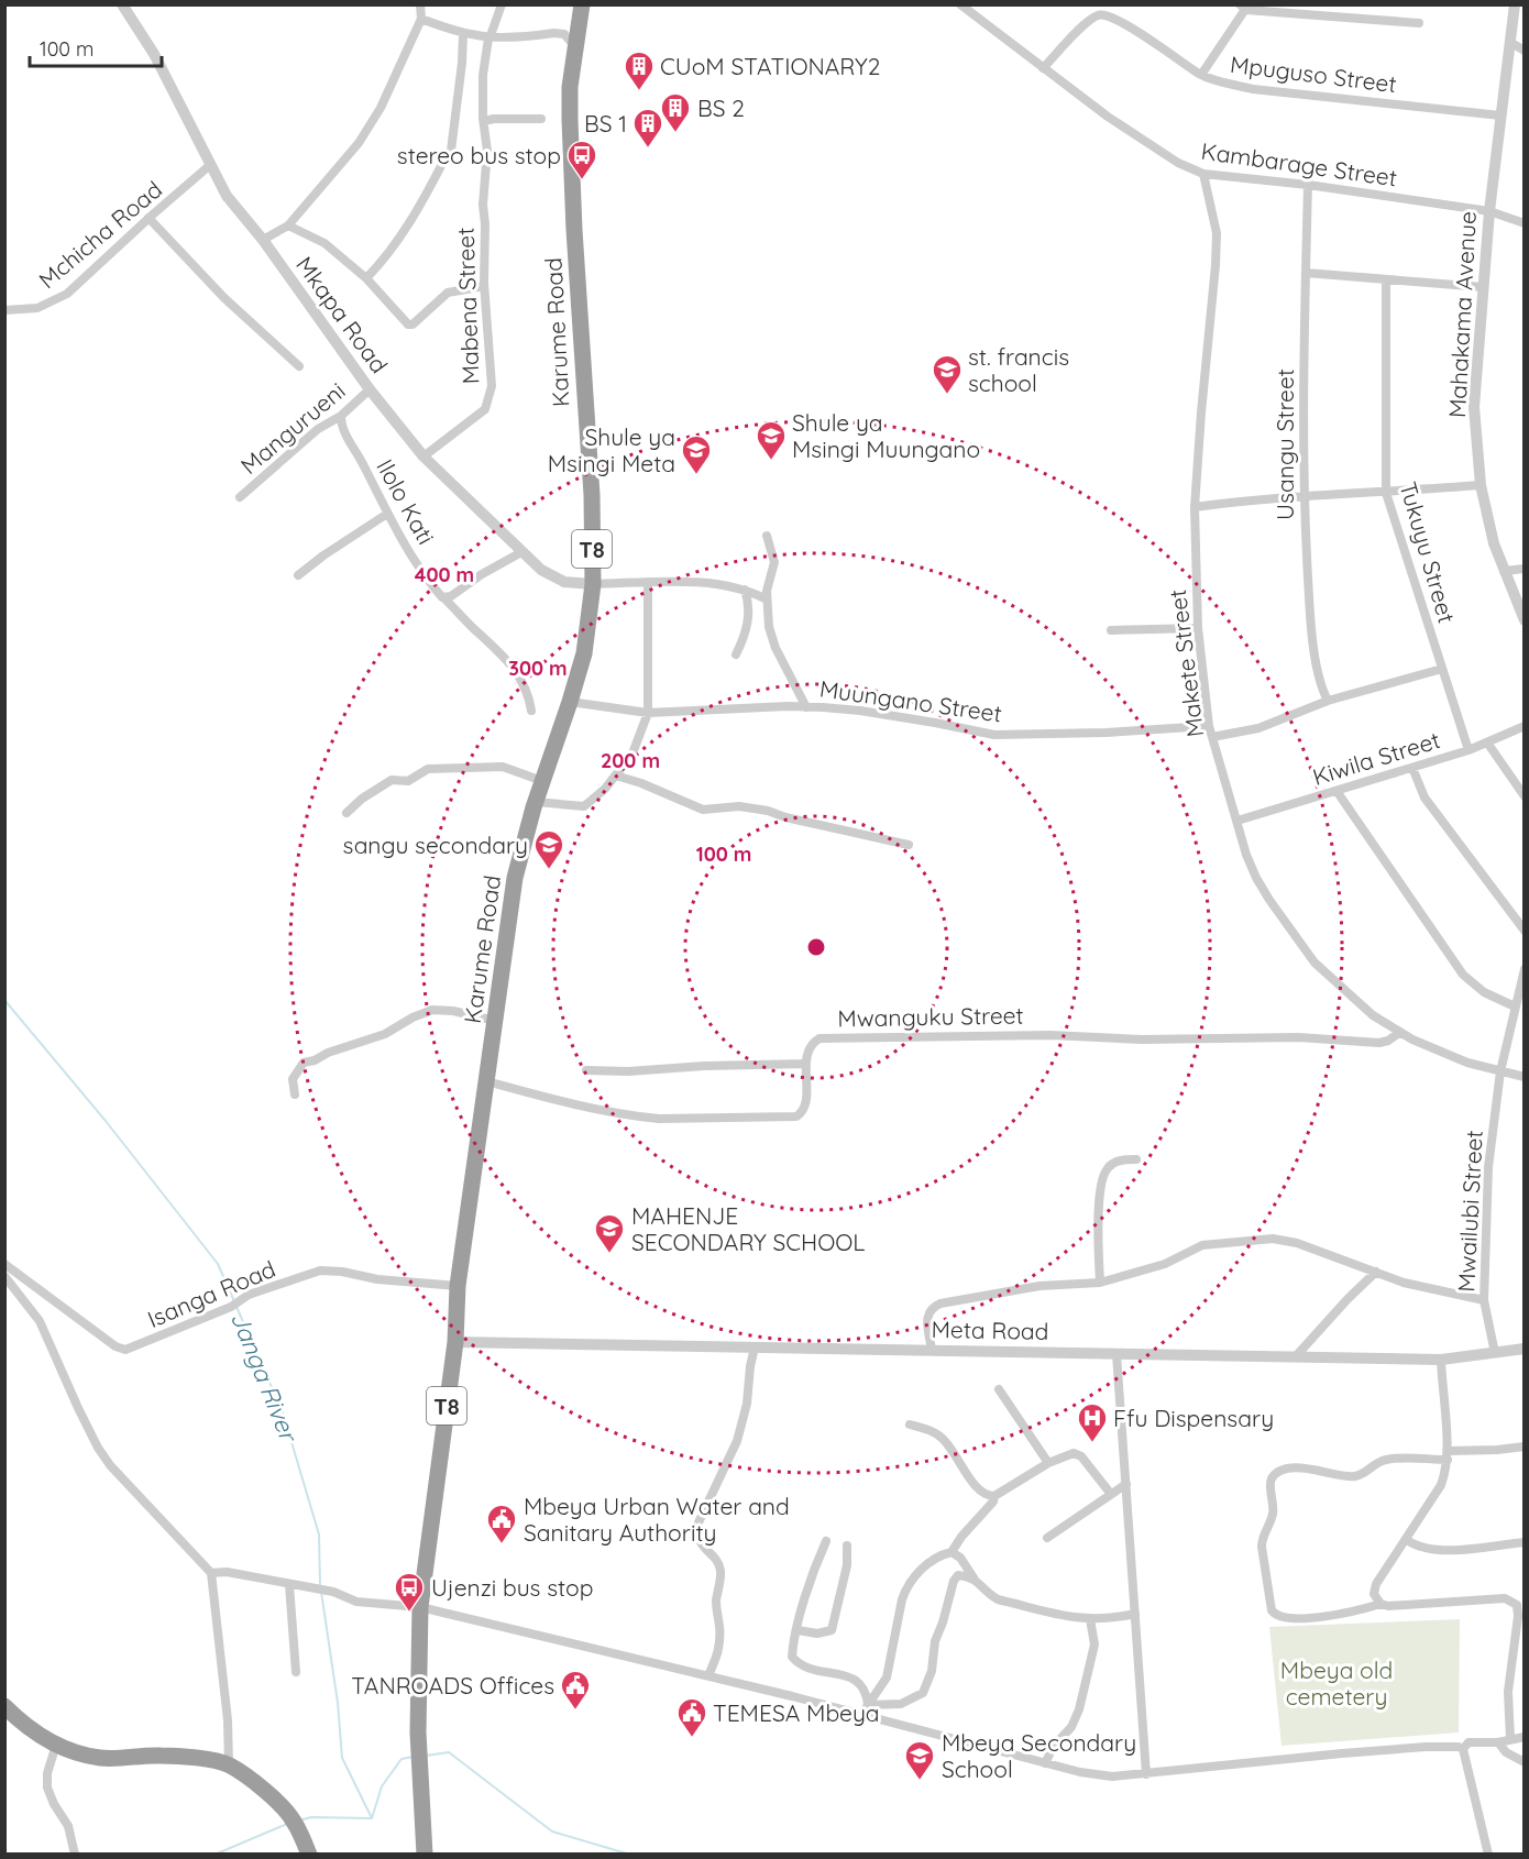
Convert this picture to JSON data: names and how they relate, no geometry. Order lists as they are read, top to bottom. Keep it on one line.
{"streets":{"highway":["Karume Road","T8"],"street":["Mpuguso Street","Kambarage Street","Mchicha Road","Mabena Street","Mkapa Road","Mahakama Avenue","Mangurueni","Usangu Street","Ilolo Kati","Tukuyu Street","Makete Street","Muungano Street","Kiwila Street","Mwanguku Street","Mwailubi Street","Isanga Road","Meta Road"]},"crossings":[["Mpuguso Street","Kambarage Street"],["Mpuguso Street","Mahakama Avenue"],["Kambarage Street","Mahakama Avenue"],["Kambarage Street","Usangu Street"],["Kambarage Street","Makete Street"],["Mchicha Road","Mkapa Road"],["Mabena Street","Mkapa Road"],["Mkapa Road","Karume Road"],["Mkapa Road","Mangurueni"],["Karume Road","T8"],["Karume Road","Muungano Street"],["Karume Road","Mwanguku Street"],["Mangurueni","Ilolo Kati"],["T8","Mwanguku Street"],["T8","Isanga Road"],["T8","Meta Road"],["Tukuyu Street","Kiwila Street"],["Makete Street","Muungano Street"],["Makete Street","Kiwila Street"],["Makete Street","Mwanguku Street"],["Makete Street","Mwailubi Street"],["Mwailubi Street","Meta Road"]],"water":["Janga River"],"parks":["Mbeya old cemetery"],"places":{"building":["CUoM STATIONARY2","BS 2","BS 1"],"bus stop":["stereo bus stop","Ujenzi bus stop"],"school or university":["st. francis school","Shule ya Msingi Muungano","Shule ya Msingi Meta","sangu secondary","MAHENJE SECONDARY SCHOOL","Mbeya Secondary School"],"hospital":["Ffu Dispensary"],"public building":["Mbeya Urban Water and Sanitary Authority","TANROADS Offices","TEMESA Mbeya"]},"scale_bar":"100 m","rings":["400 m","300 m","200 m","100 m"]}
